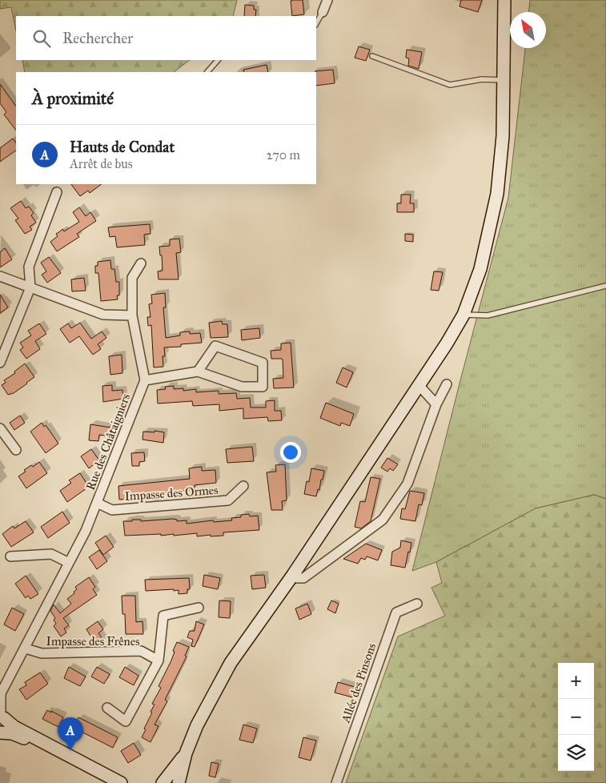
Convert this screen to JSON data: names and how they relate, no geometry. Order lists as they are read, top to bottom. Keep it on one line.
{"streets":{"street":["Rue des Châtaigniers","Impasse des Ormes","Impasse des Frênes","Allée des Pinsons"]},"crossings":[["Rue des Châtaigniers","Impasse des Ormes"],["Rue des Châtaigniers","Impasse des Frênes"]],"north":"top left","page":{"search":"Rechercher","heading":"À proximité","list":[{"mark":"A","name":"Hauts de Condat","note":"Arrêt de bus","value":"270 m"}],"map_buttons":["+","−"],"pins":"A"}}
